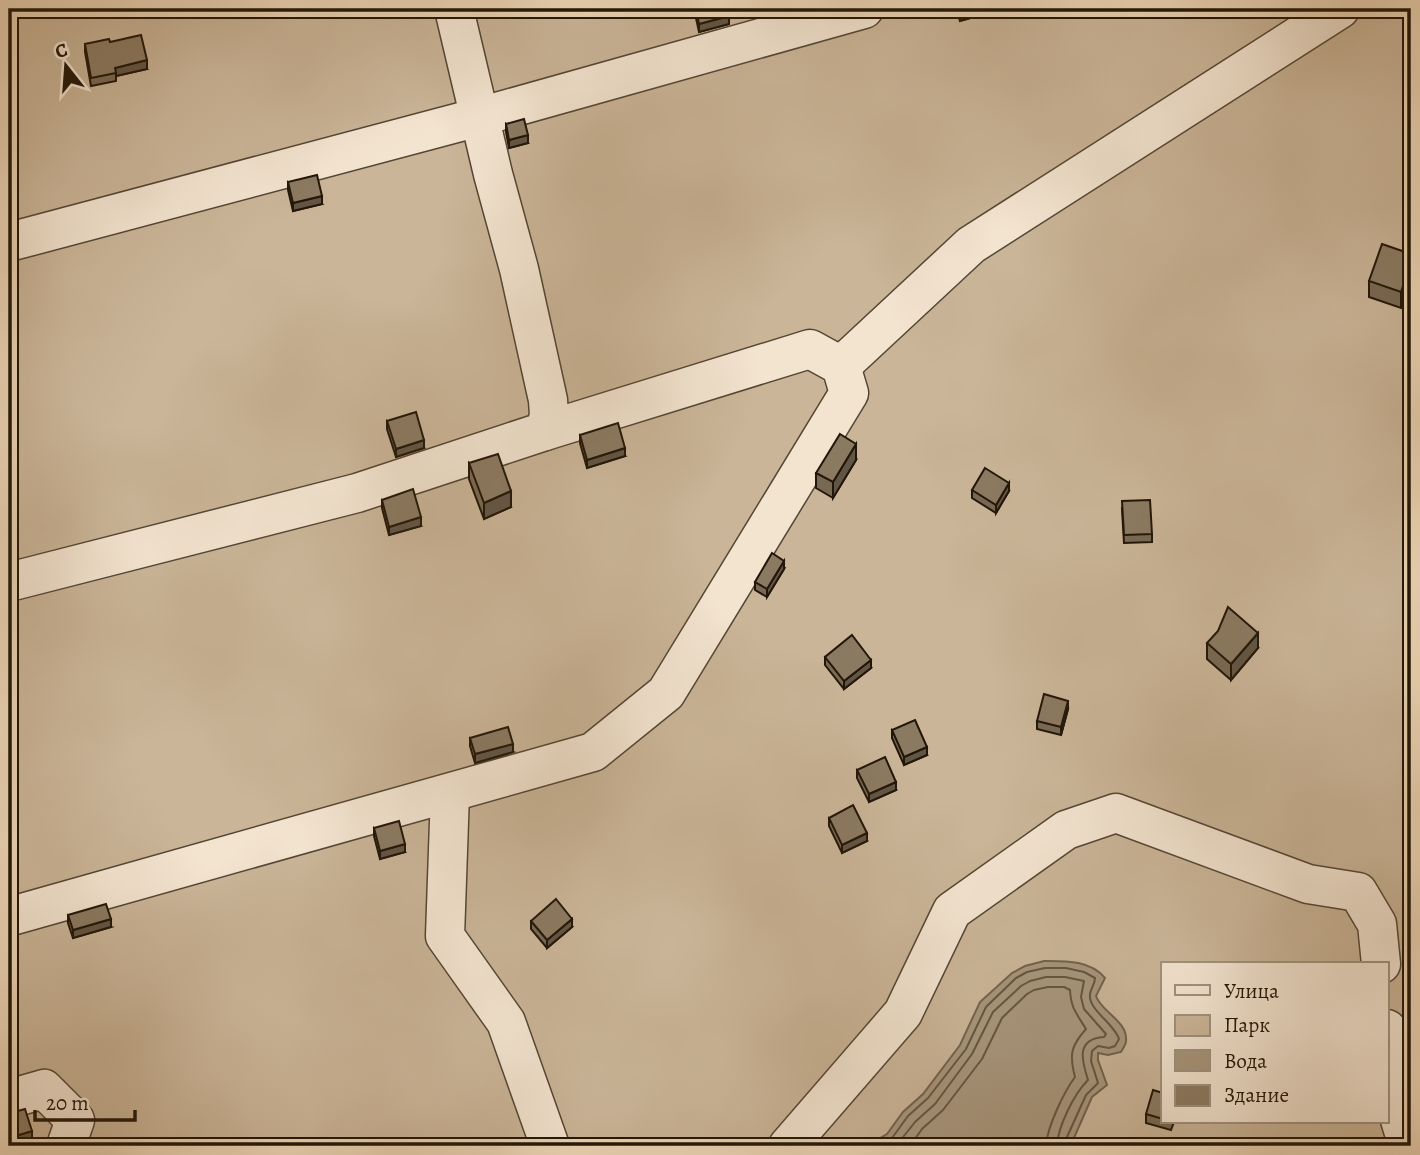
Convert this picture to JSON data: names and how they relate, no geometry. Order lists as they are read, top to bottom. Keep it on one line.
{"legend":["Улица","Парк","Вода","Здание"],"scale_bar":"20 m","north":"top"}
